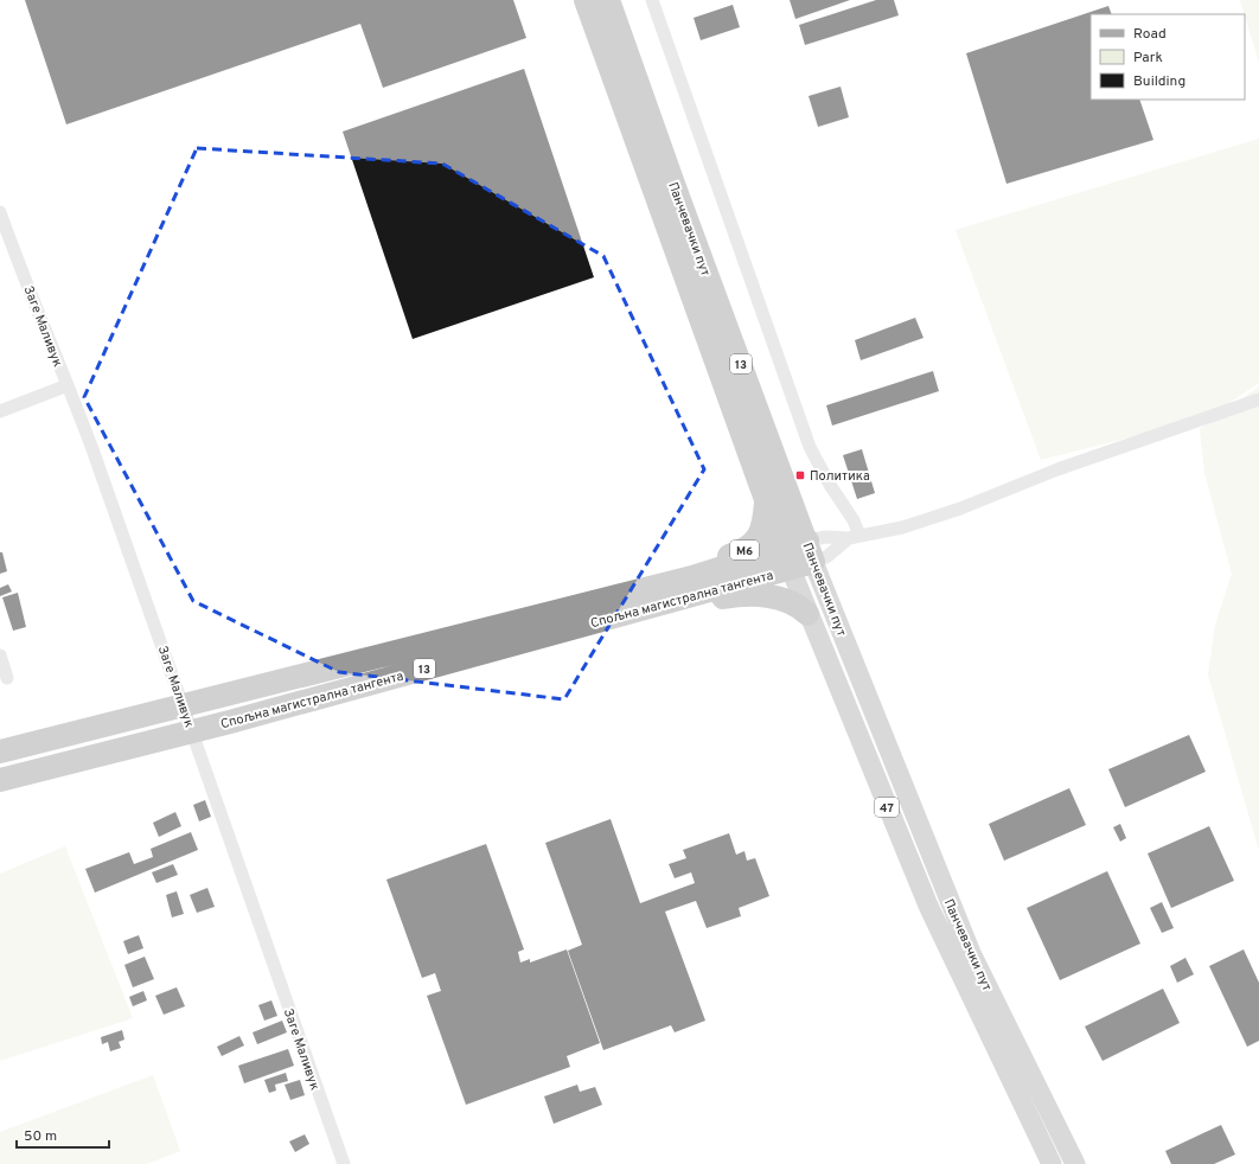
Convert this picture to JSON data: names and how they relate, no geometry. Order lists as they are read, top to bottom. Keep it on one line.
{"streets":{"highway":["Панчевачки пут","13","M6","Спољна магистрална тангента"],"main road":["47"],"street":["Заге Маливук"]},"crossings":[["Панчевачки пут","M6"],["Панчевачки пут","Спољна магистрална тангента"],["Заге Маливук","Спољна магистрална тангента"],["M6","Спољна магистрална тангента"]],"places":{"transit":["Политика"]},"legend":["Road","Park","Building"],"scale_bar":"50 m"}
